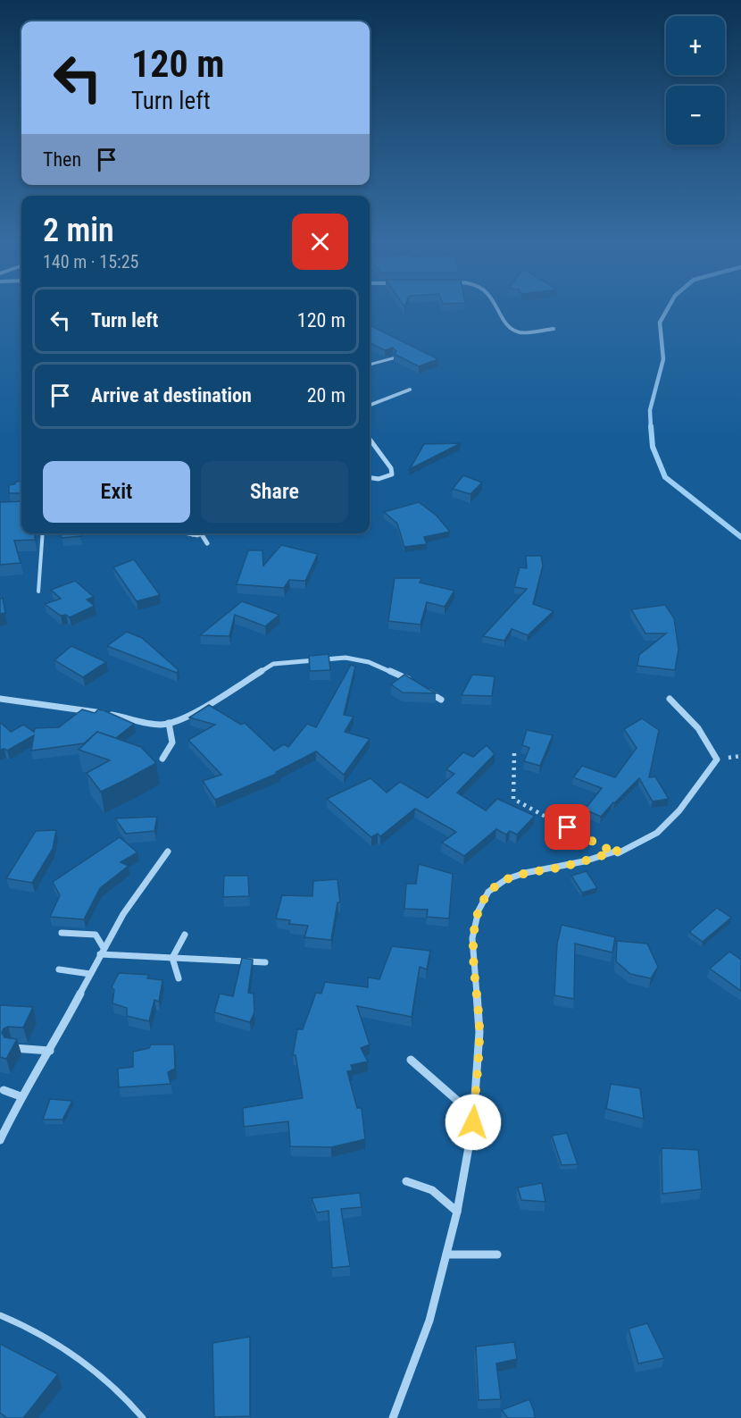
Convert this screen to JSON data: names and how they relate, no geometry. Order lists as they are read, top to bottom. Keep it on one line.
{"page":{"map_buttons":["+","−"],"turn":["120 m","Turn left"],"then":"Then","heading":["2 min","140 m · 15:25"],"list":[{"name":"Turn left","value":"120 m"},{"name":"Arrive at destination","value":"20 m"}],"buttons":["Exit","Share"]}}
